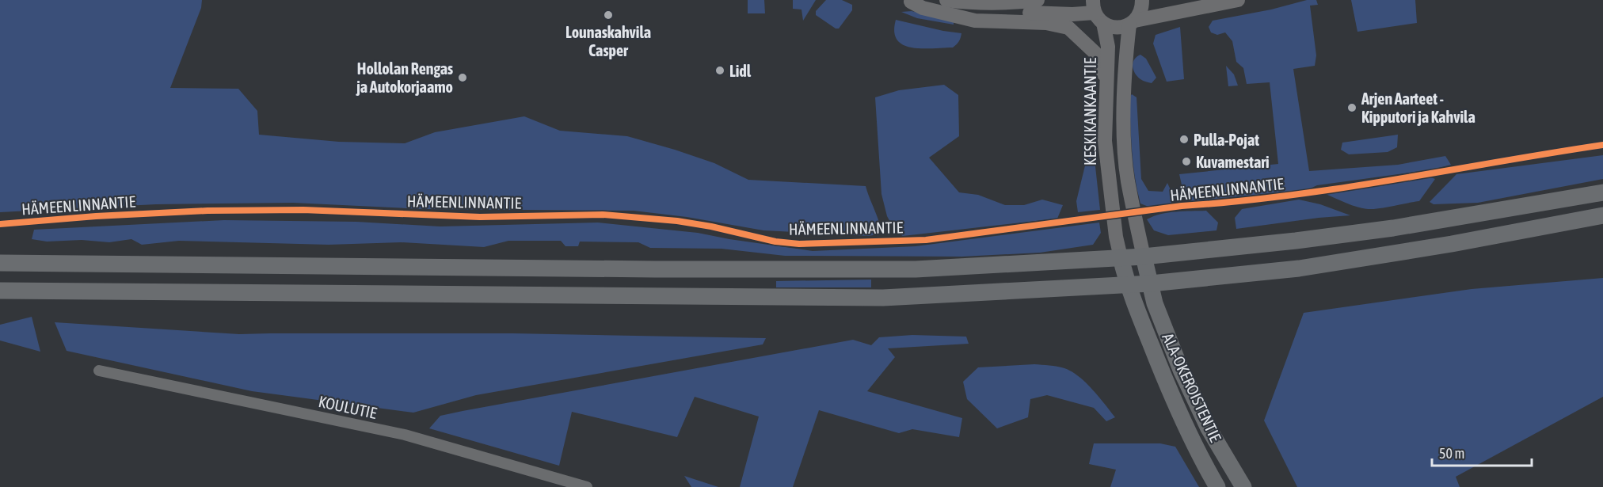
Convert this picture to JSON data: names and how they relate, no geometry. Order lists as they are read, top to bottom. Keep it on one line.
{"streets":{"main road":["KESKIKANKAANTIE","ALA-OKEROISTENTIE"],"street":["KOULUTIE"],"cycle path":["HÄMEENLINNANTIE"]},"crossings":[["KESKIKANKAANTIE","ALA-OKEROISTENTIE"]],"places":["Lounaskahvila Casper","Lidl","Hollolan Rengas ja Autokorjaamo","Arjen Aarteet - Kipputori ja Kahvila","Pulla-Pojat","Kuvamestari"],"scale_bar":"50 m"}
